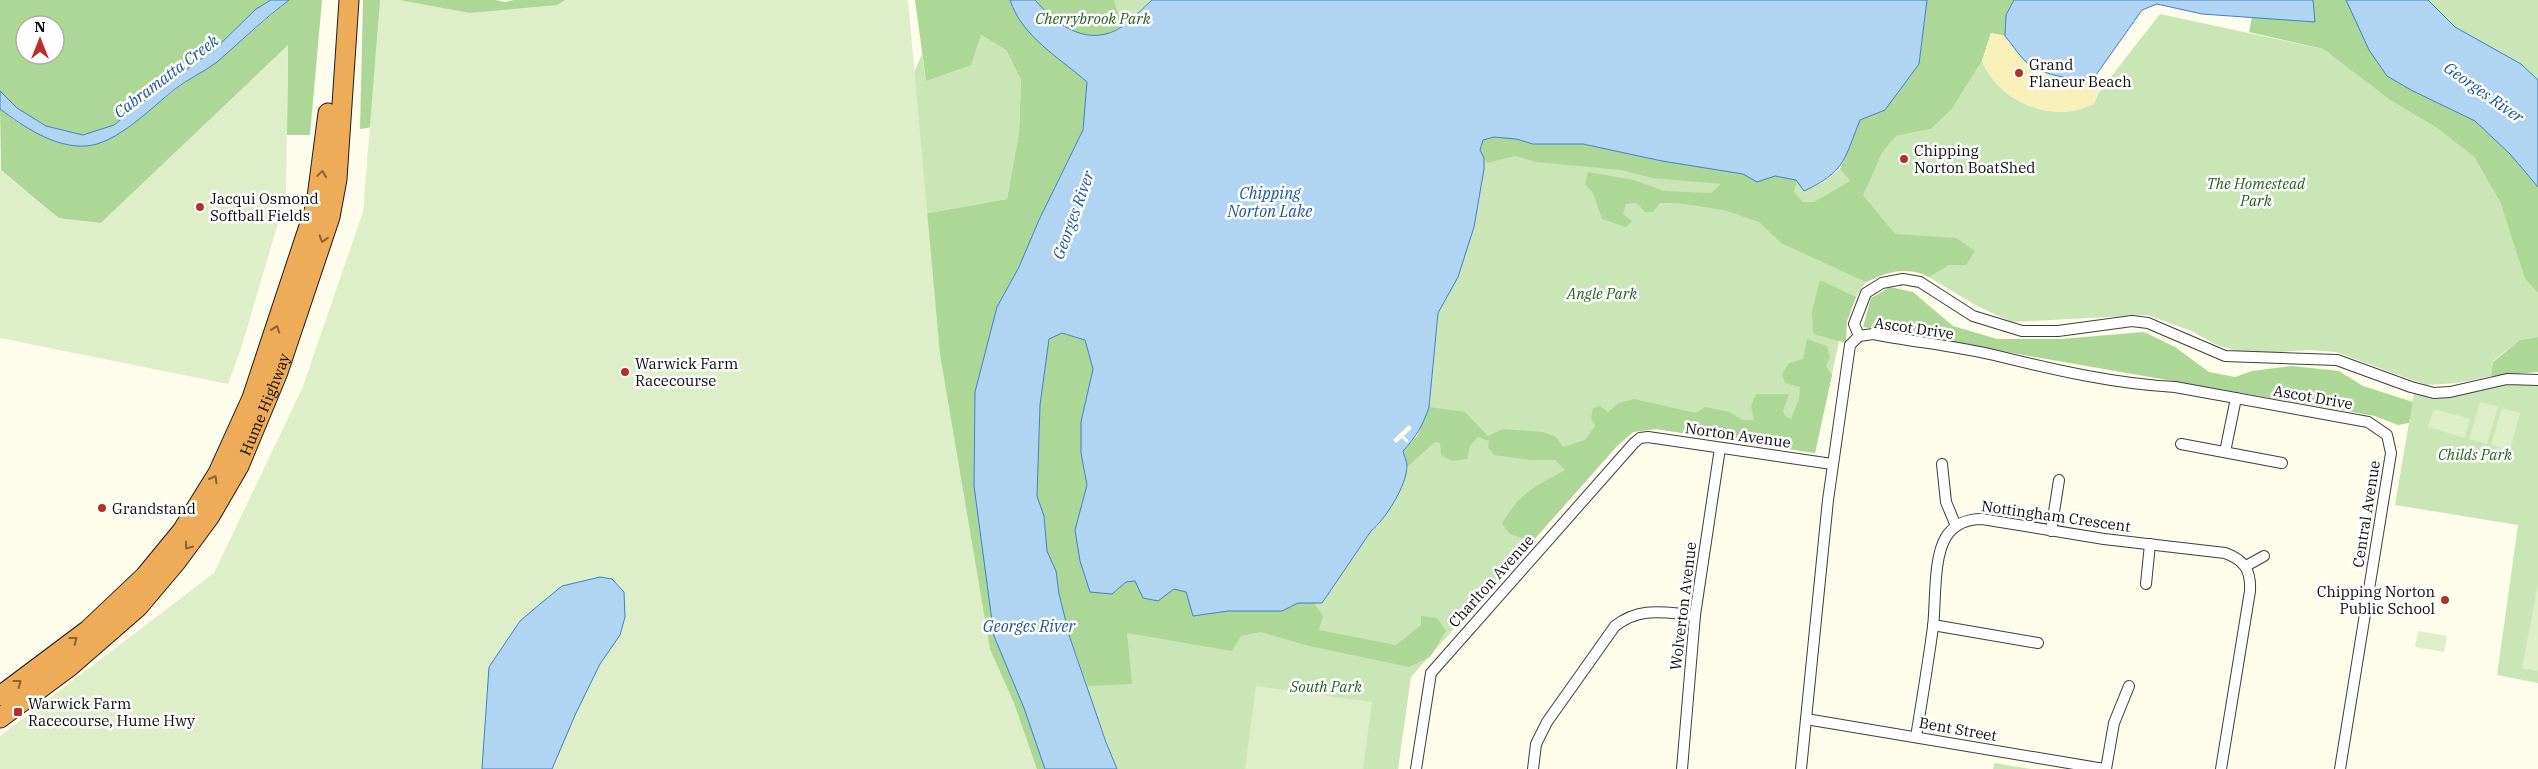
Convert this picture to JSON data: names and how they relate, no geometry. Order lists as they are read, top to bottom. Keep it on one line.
{"streets":{"highway":["Hume Highway"],"street":["Ascot Drive","Norton Avenue","Central Avenue","Nottingham Crescent","Charlton Avenue","Wolverton Avenue","Bent Street"]},"crossings":[["Ascot Drive","Norton Avenue"],["Ascot Drive","Central Avenue"],["Ascot Drive","Bent Street"],["Norton Avenue","Charlton Avenue"],["Norton Avenue","Wolverton Avenue"]],"water":["Cabramatta Creek","Georges River","Chipping Norton Lake"],"parks":["Cherrybrook Park","The Homestead Park","Angle Park","Childs Park","South Park"],"places":{"other":["Grand Flaneur Beach","Chipping Norton BoatShed","Jacqui Osmond Softball Fields","Warwick Farm Racecourse","Grandstand","Chipping Norton Public School"],"transit":["Warwick Farm Racecourse, Hume Hwy"]},"north":"top"}
